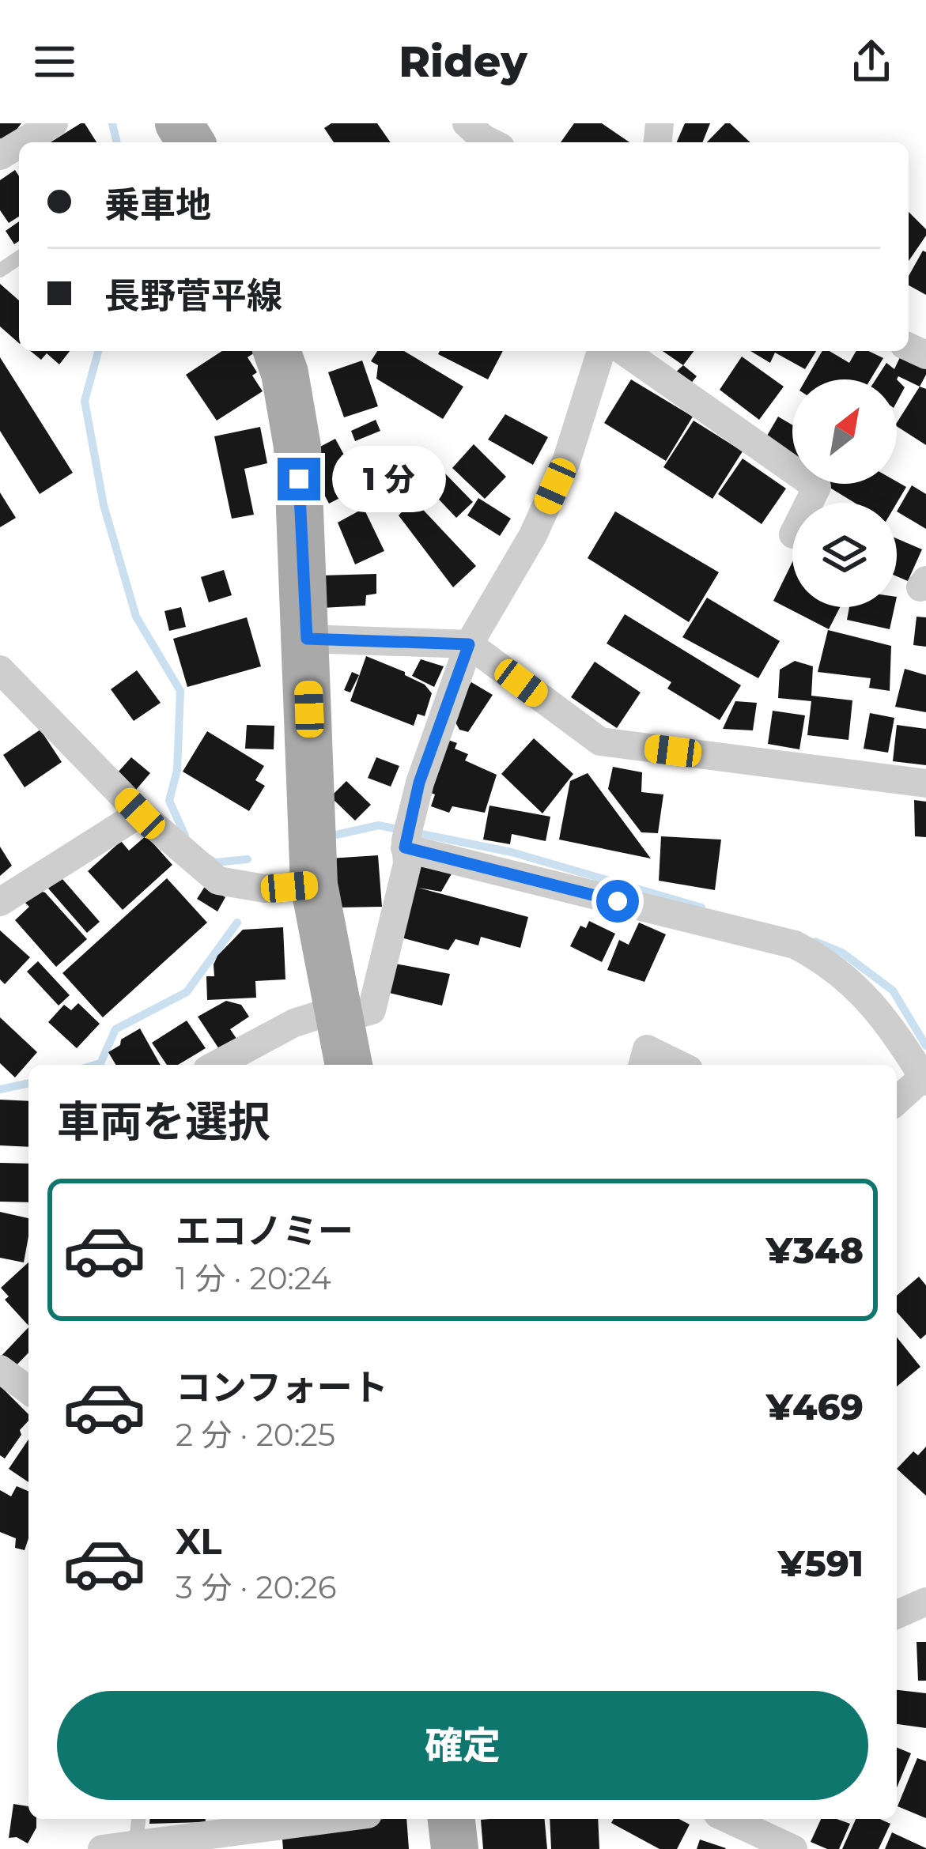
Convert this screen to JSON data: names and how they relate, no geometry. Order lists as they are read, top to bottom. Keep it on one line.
{"north":"top right","page":{"header":"Ridey","banner":["乗車地","長野菅平線"],"bubble":"1 分","heading":"車両を選択","list":[{"name":"エコノミー","note":"1 分 · 20:24","value":"¥348"},{"name":"コンフォート","note":"2 分 · 20:25","value":"¥469"},{"name":"XL","note":"3 分 · 20:26","value":"¥591"}],"buttons":"確定"}}
